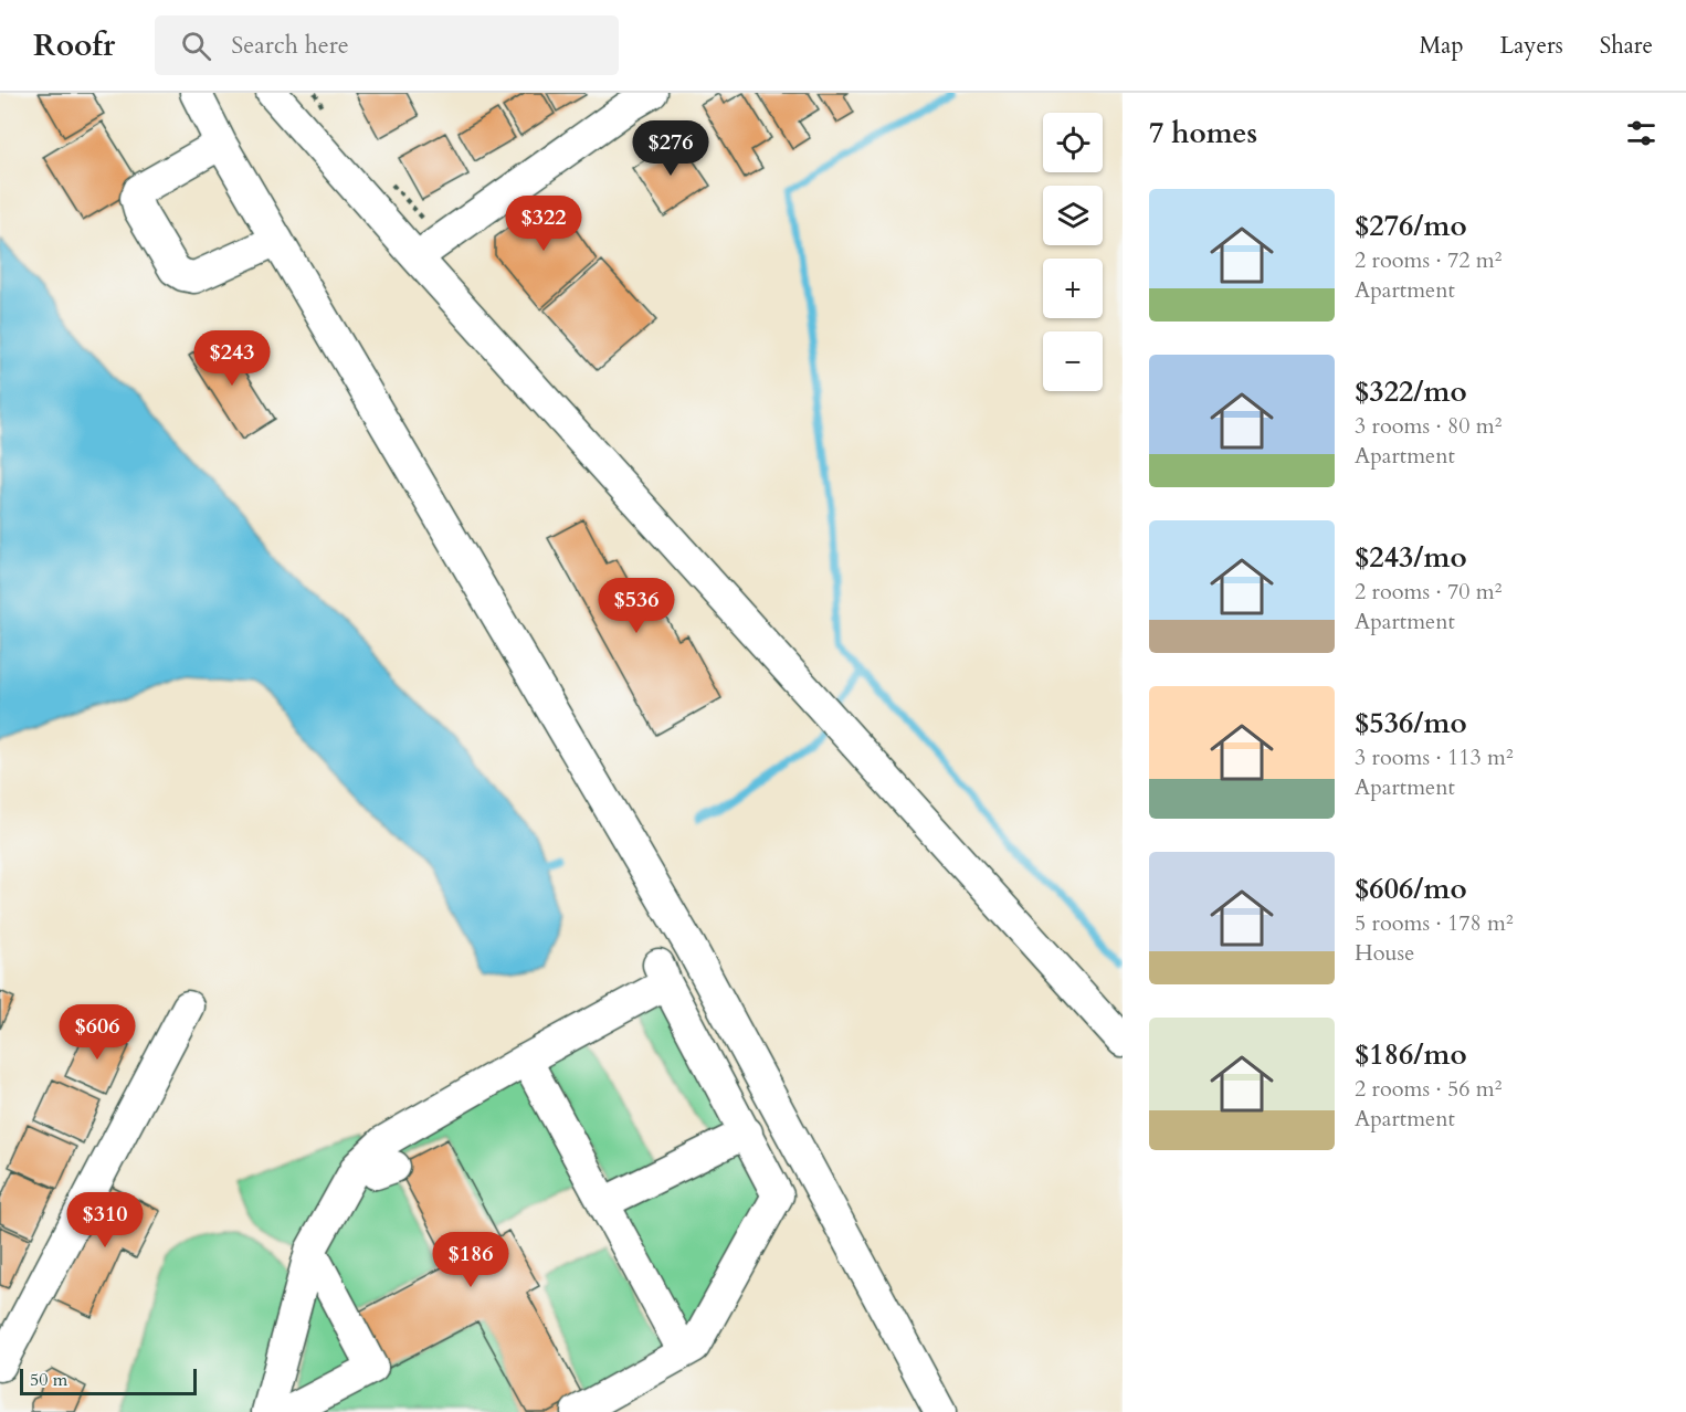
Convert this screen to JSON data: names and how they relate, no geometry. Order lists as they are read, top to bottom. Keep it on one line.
{"scale_bar":"50 m","page":{"header":"Roofr","search":"Search here","nav":["Map","Layers","Share"],"heading":"7 homes","map_buttons":["+","−"],"price":["$276","$322","$243","$536","$606","$310","$186"],"list":[{"name":"$276/mo","note":"2 rooms · 72 m² · Apartment"},{"name":"$322/mo","note":"3 rooms · 80 m² · Apartment"},{"name":"$243/mo","note":"2 rooms · 70 m² · Apartment"},{"name":"$536/mo","note":"3 rooms · 113 m² · Apartment"},{"name":"$606/mo","note":"5 rooms · 178 m² · House"},{"name":"$186/mo","note":"2 rooms · 56 m² · Apartment"}],"scale":"50 m"}}
